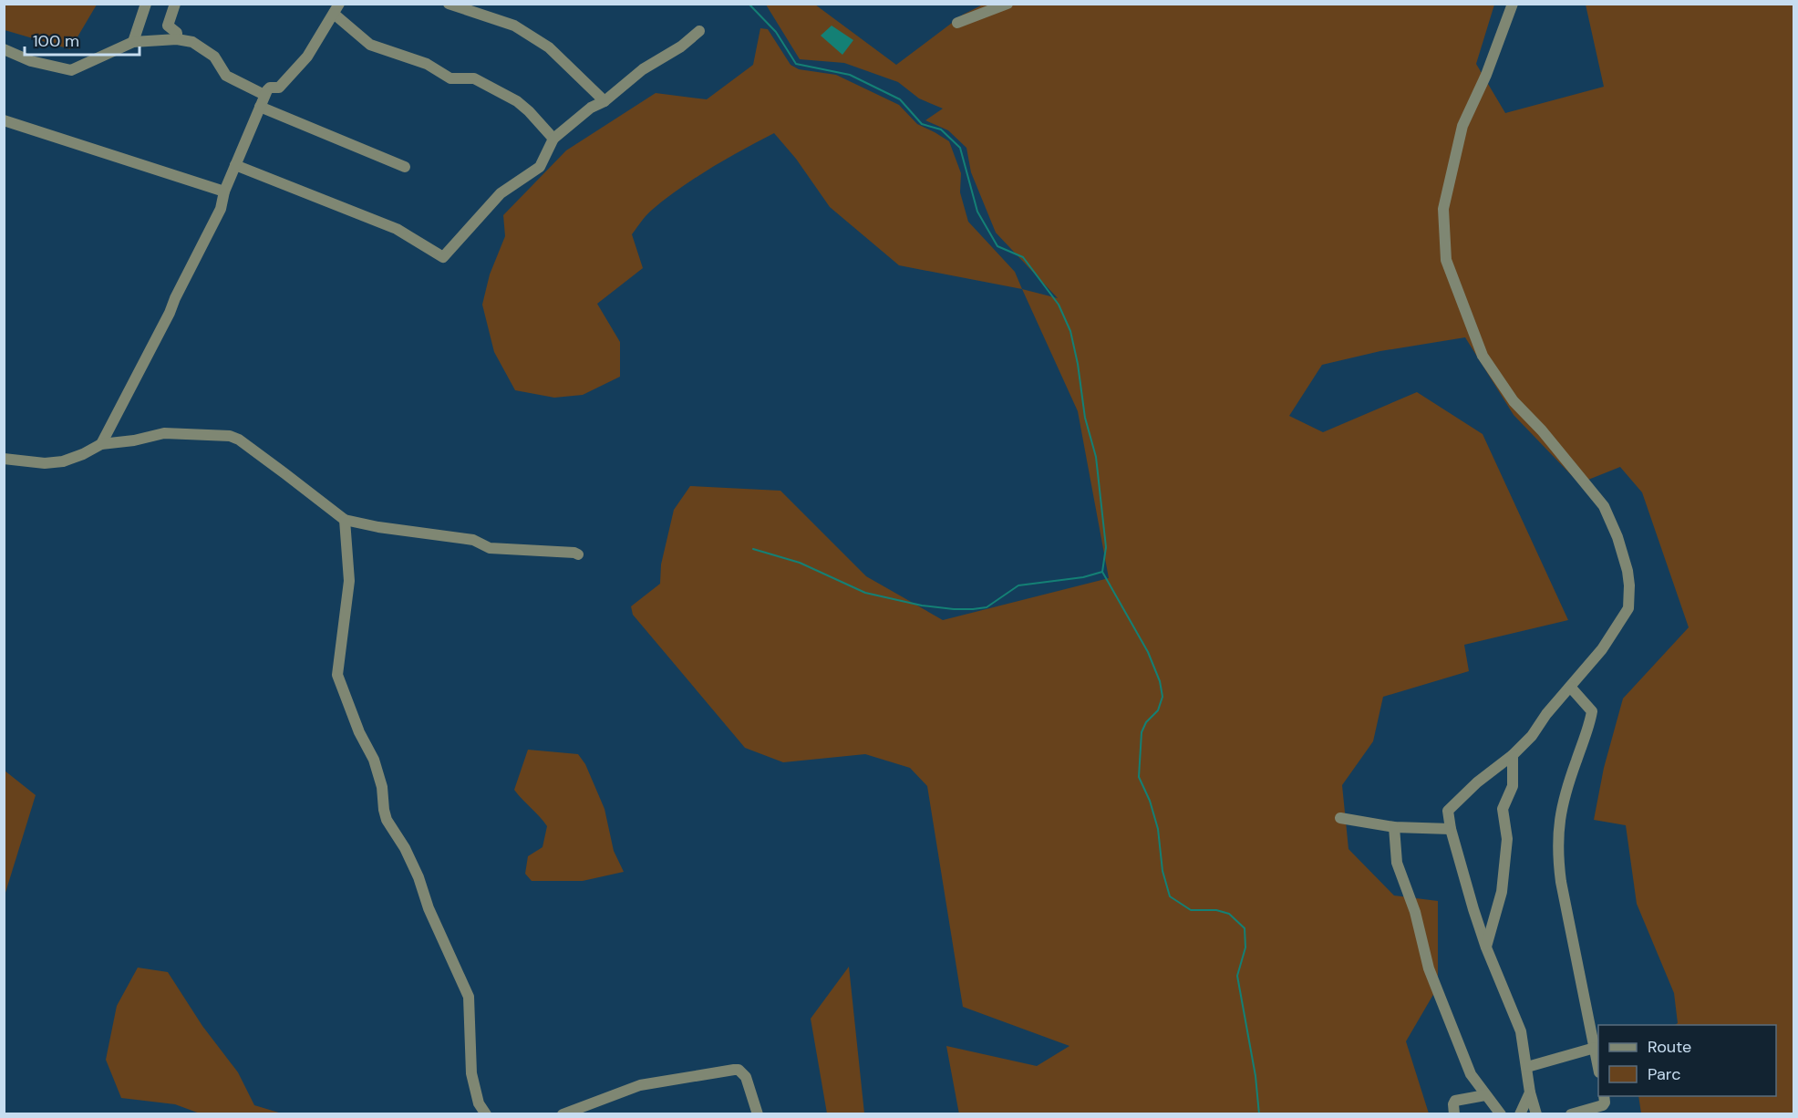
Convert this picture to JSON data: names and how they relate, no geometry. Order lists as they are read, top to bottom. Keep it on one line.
{"legend":["Route","Parc"],"scale_bar":"100 m"}
